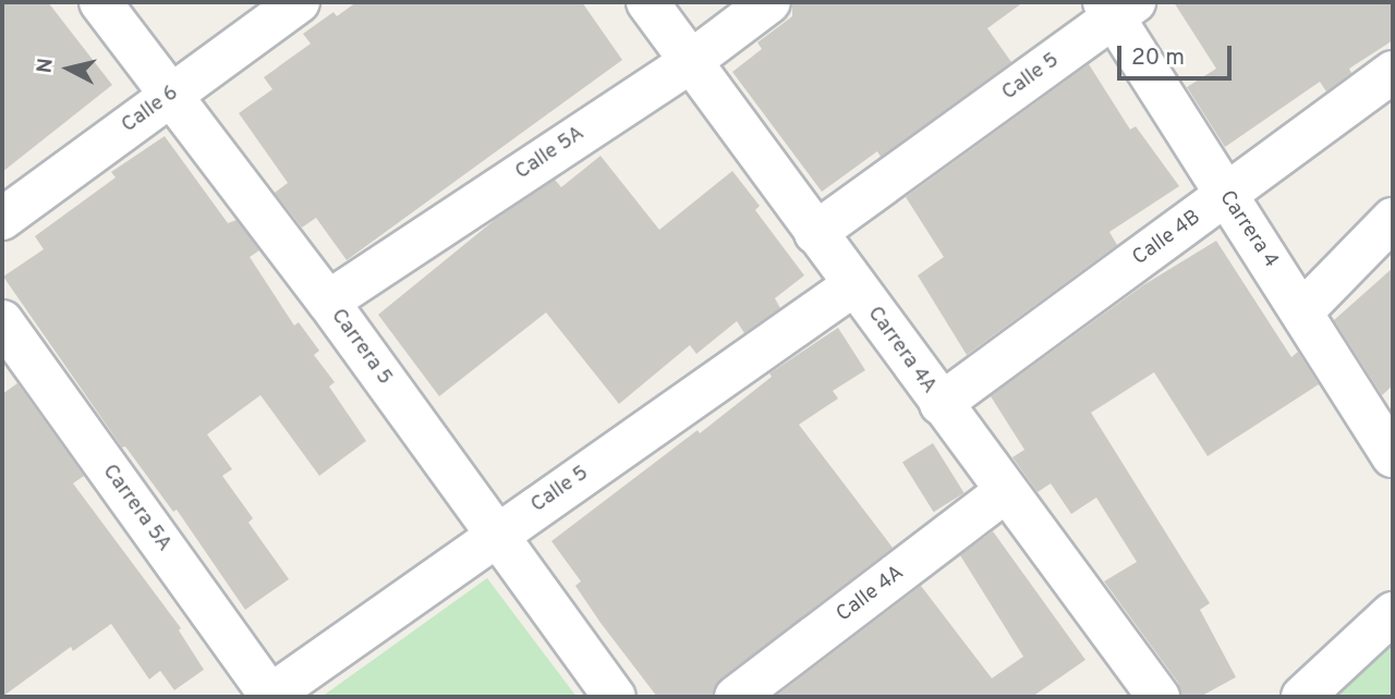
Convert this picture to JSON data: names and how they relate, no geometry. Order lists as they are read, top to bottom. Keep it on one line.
{"streets":{"street":["Calle 5","Calle 6","Calle 5A","Carrera 4","Calle 4B","Carrera 5","Carrera 4A","Carrera 5A","Calle 4A"]},"crossings":[["Calle 5","Carrera 4"],["Calle 5","Carrera 5"],["Calle 5","Carrera 4A"],["Calle 5","Carrera 5A"],["Calle 6","Carrera 5"],["Calle 5A","Carrera 5"],["Calle 5A","Carrera 4A"],["Carrera 4","Calle 4B"],["Calle 4B","Carrera 4A"],["Carrera 4A","Calle 4A"]],"scale_bar":"20 m","north":"left"}
